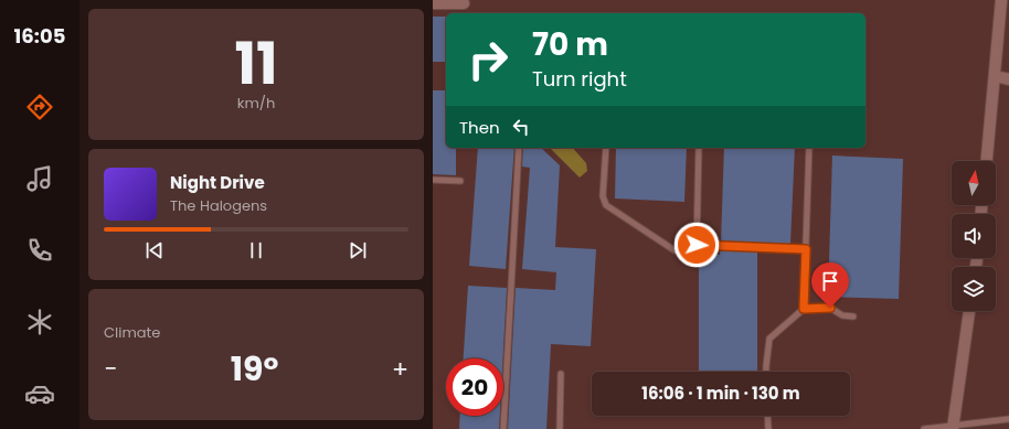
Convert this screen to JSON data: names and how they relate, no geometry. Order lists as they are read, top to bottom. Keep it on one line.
{"north":"top","page":{"tabs":"16:05","tile":[["11","km/h"],"Climate"],"turn":["70 m","Turn right"],"then":"Then","song":["Night Drive","The Halogens"],"heat":["−","19°","+"],"limit":"20","trip":"16:06 · 1 min · 130 m"}}
